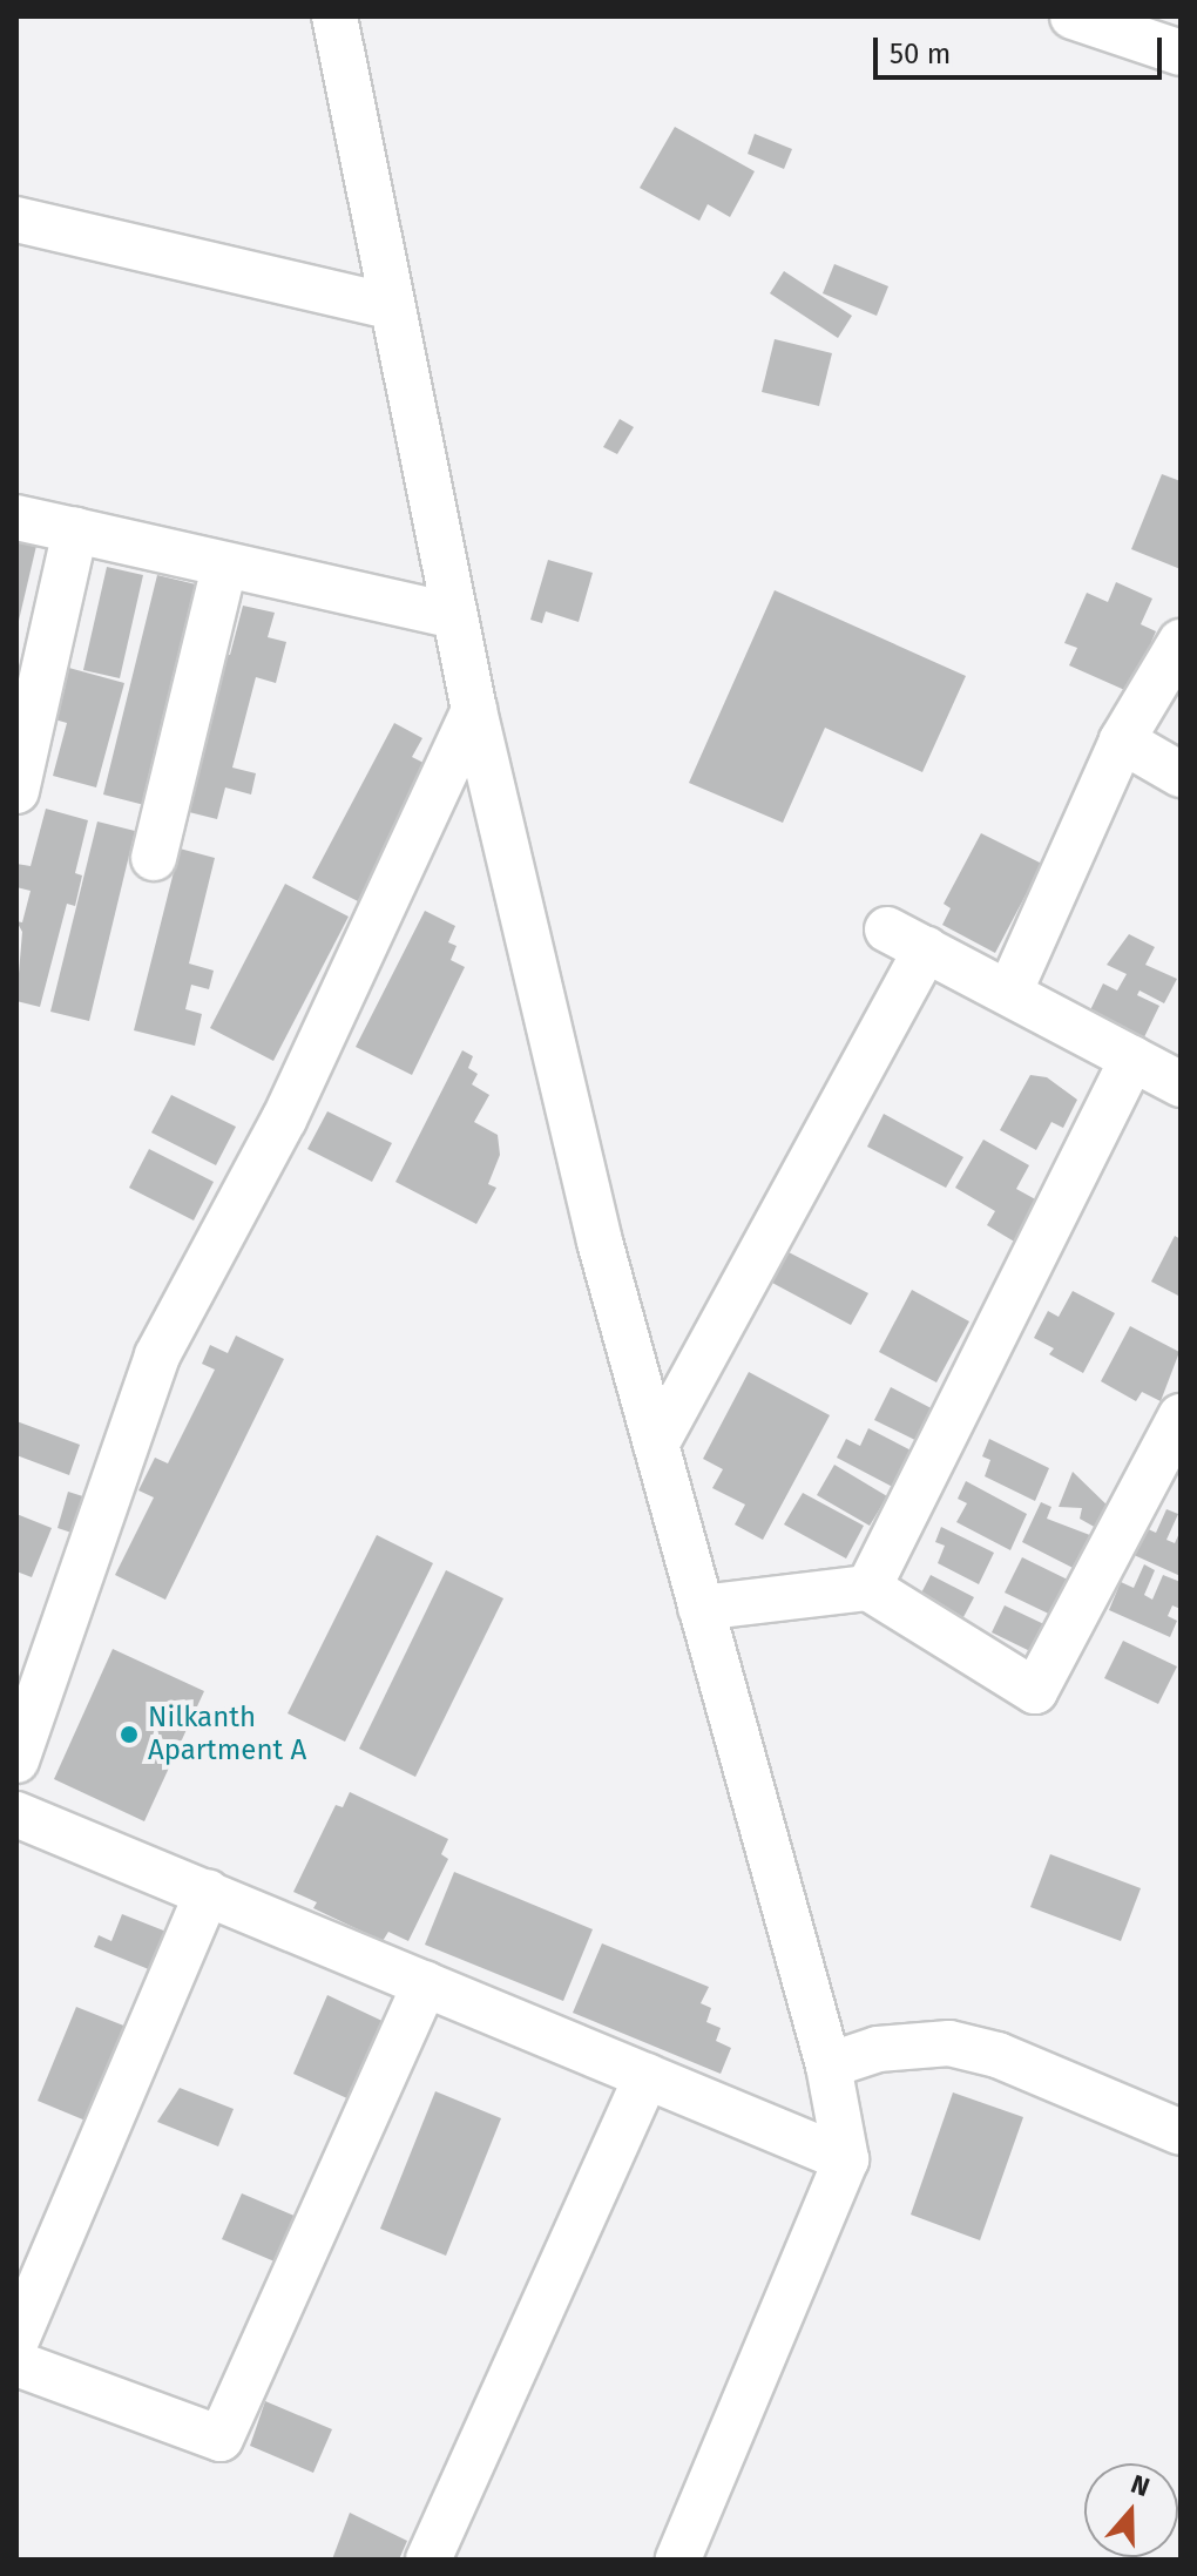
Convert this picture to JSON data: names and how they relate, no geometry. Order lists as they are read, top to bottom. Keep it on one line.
{"places":["Nilkanth Apartment A"],"scale_bar":"50 m","north":"top"}
